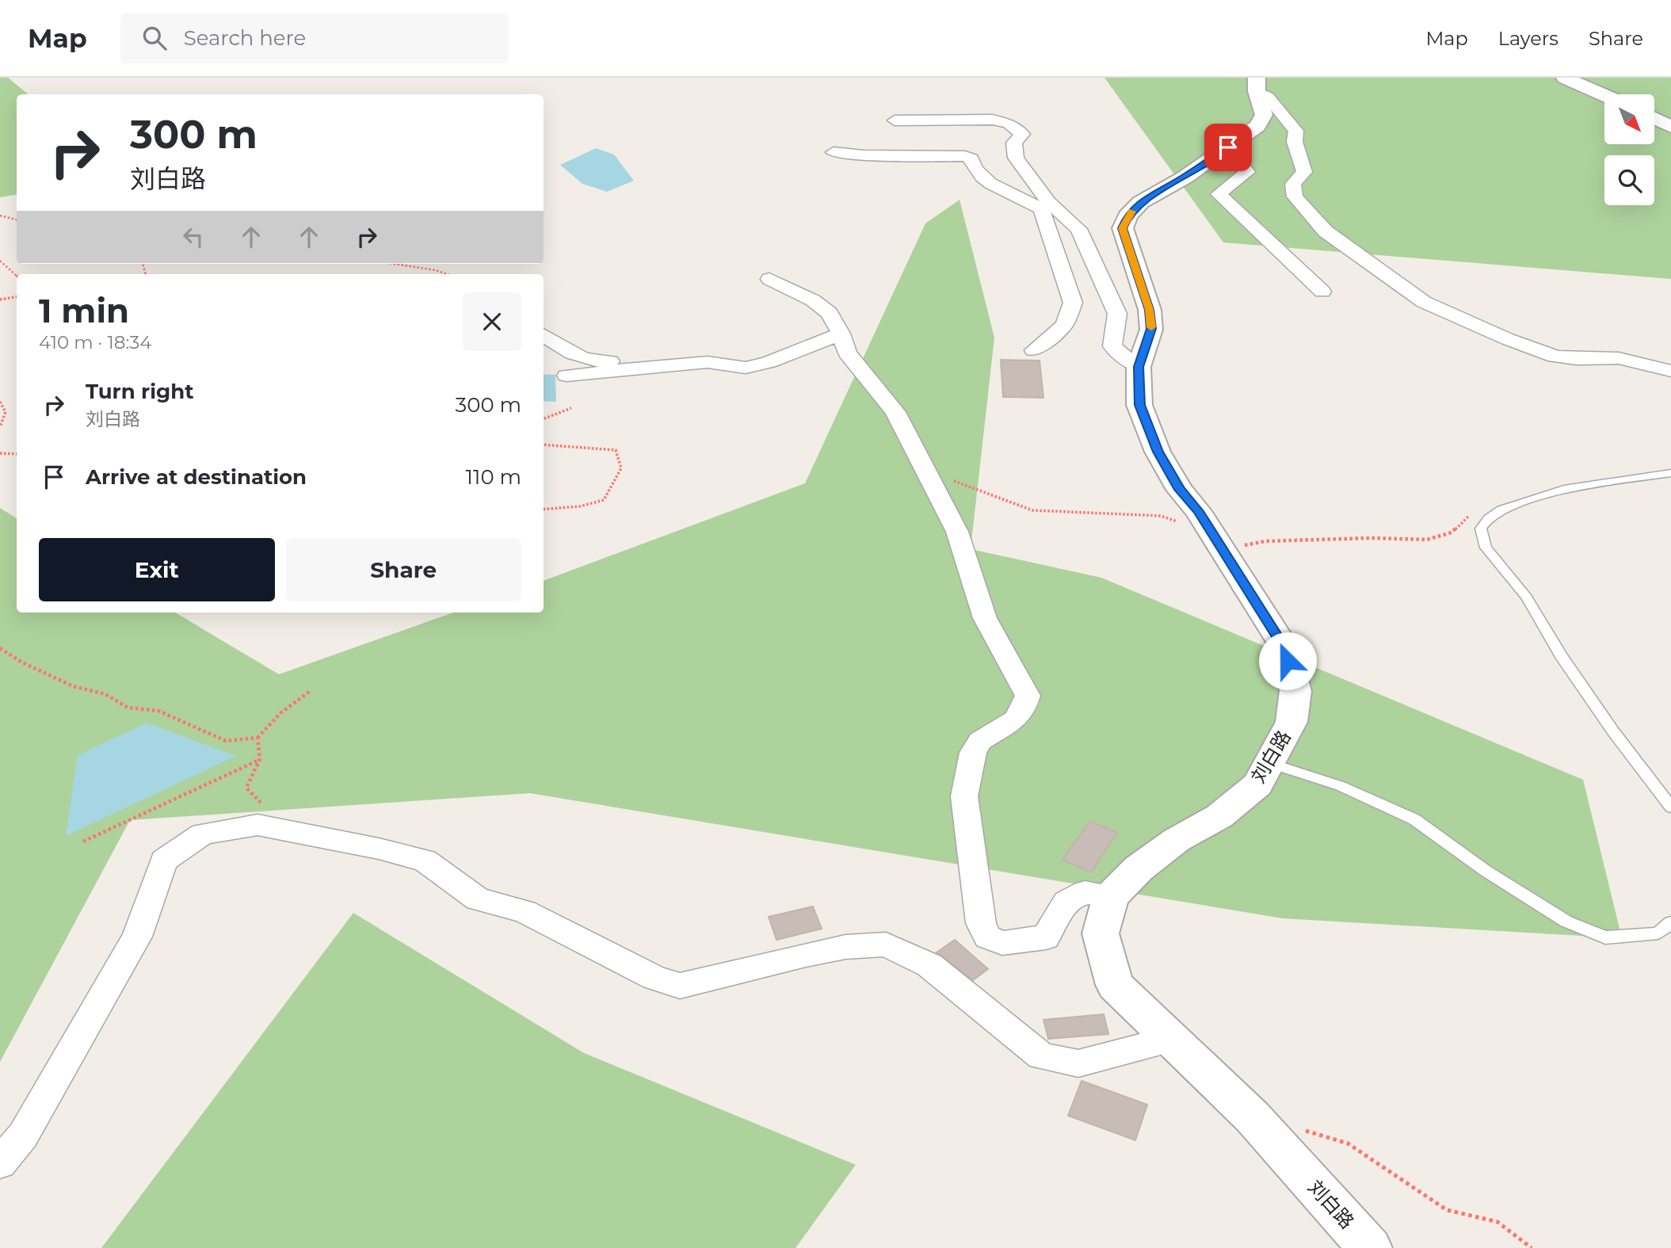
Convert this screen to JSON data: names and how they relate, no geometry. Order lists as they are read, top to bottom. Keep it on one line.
{"streets":{"street":["刘白路"]},"north":"bottom right","page":{"header":"Map","search":"Search here","nav":["Map","Layers","Share"],"turn":["300 m","刘白路"],"heading":["1 min","410 m · 18:34"],"list":[{"name":"Turn right","note":"刘白路","value":"300 m"},{"name":"Arrive at destination","value":"110 m"}],"buttons":["Exit","Share"]}}
